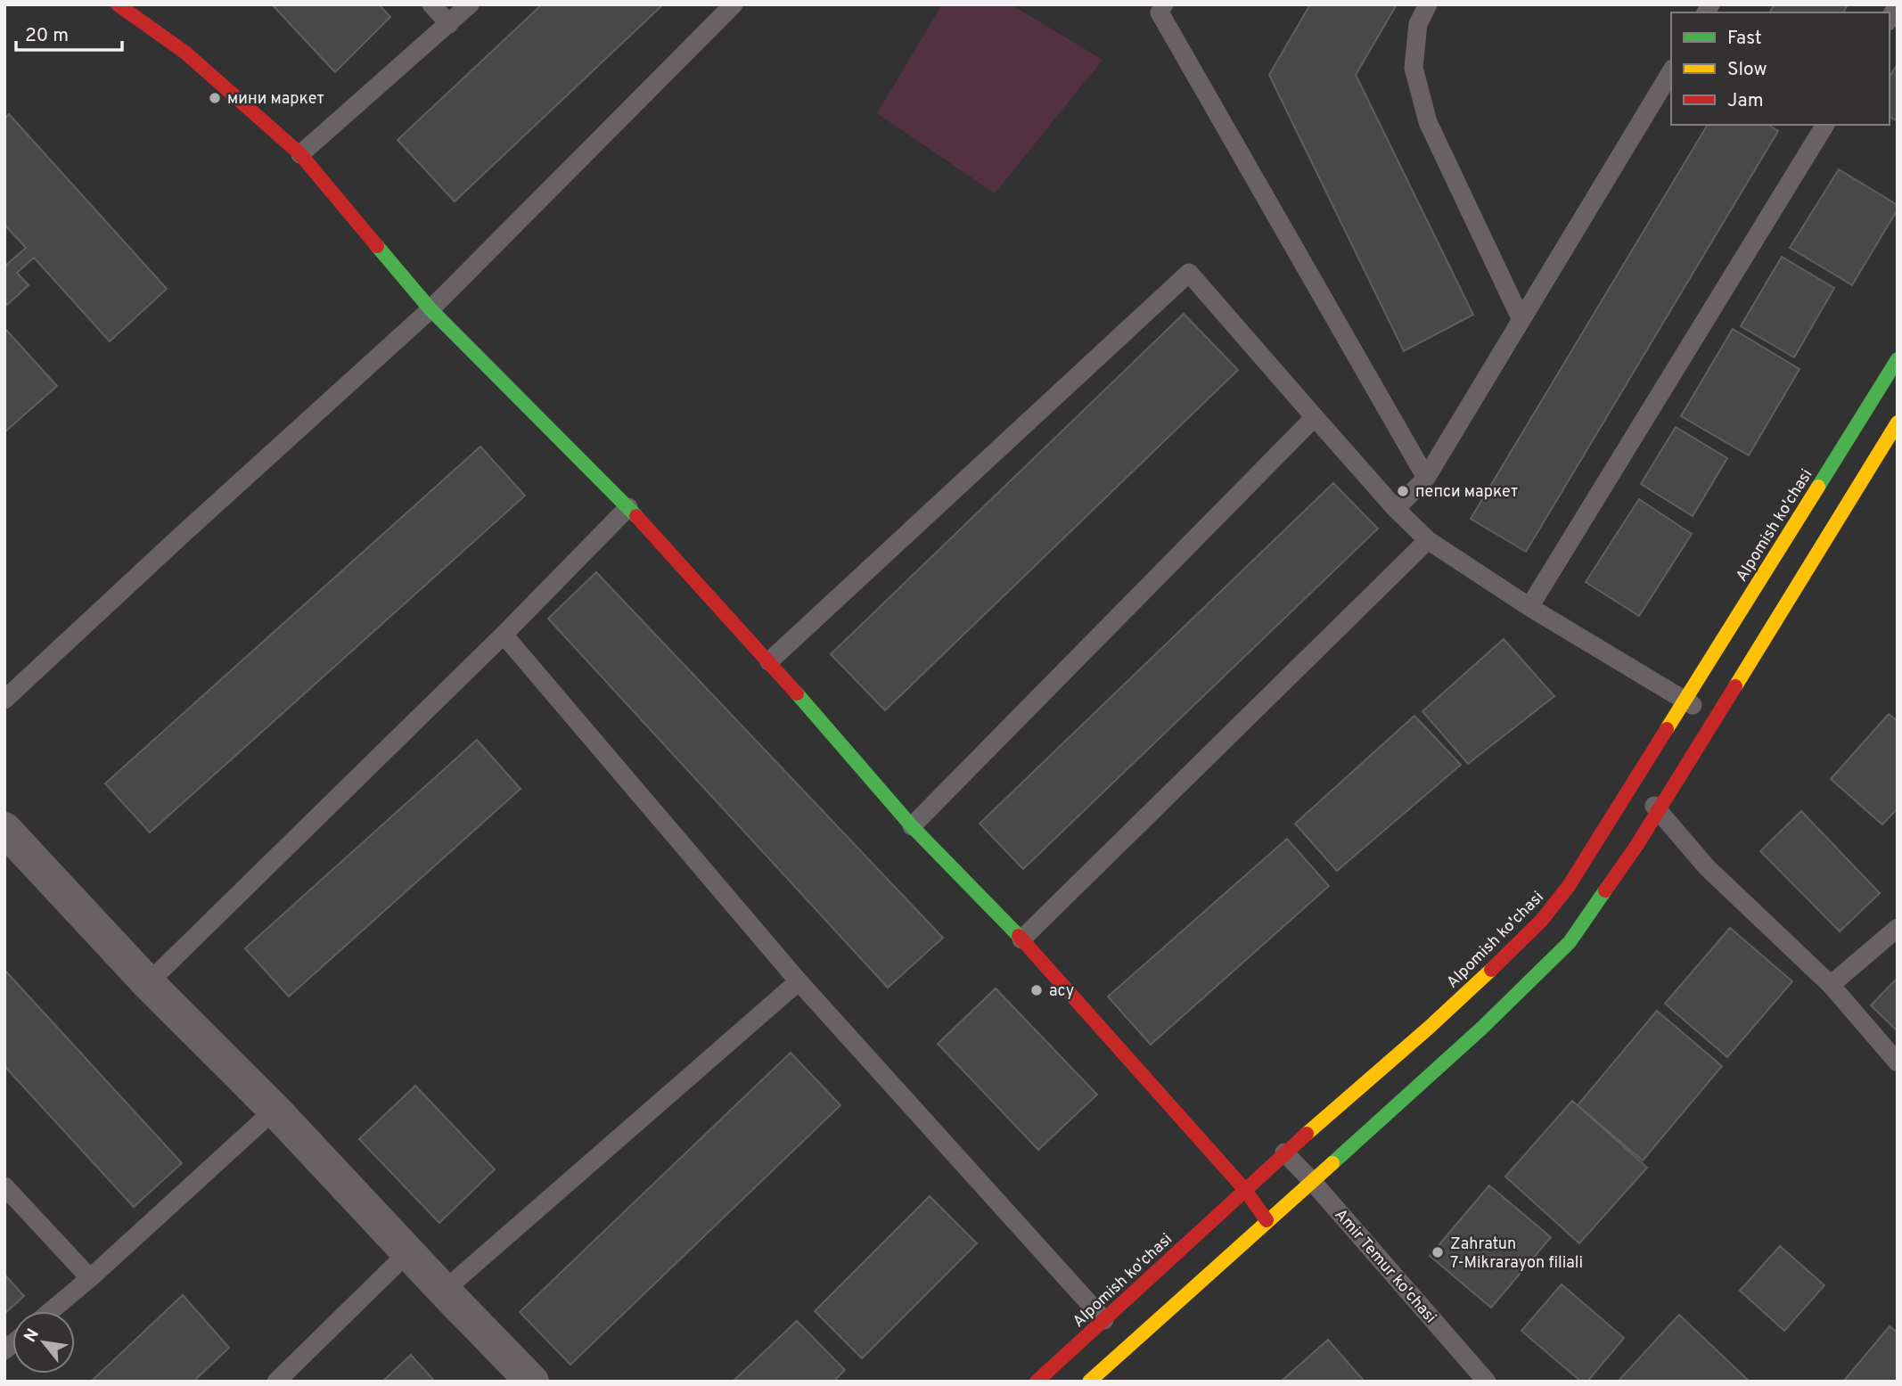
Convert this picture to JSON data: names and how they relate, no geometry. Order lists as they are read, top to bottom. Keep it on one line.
{"streets":{"main road":["Alpomish ko'chasi"],"lane":["Amir Temur ko'chasi"]},"crossings":[["Alpomish ko'chasi","Amir Temur ko'chasi"]],"places":["мини маркет","пепси маркет","асу","Zahratun 7-Mikrarayon filiali"],"legend":["Fast","Slow","Jam"],"scale_bar":"20 m","north":"top left"}
